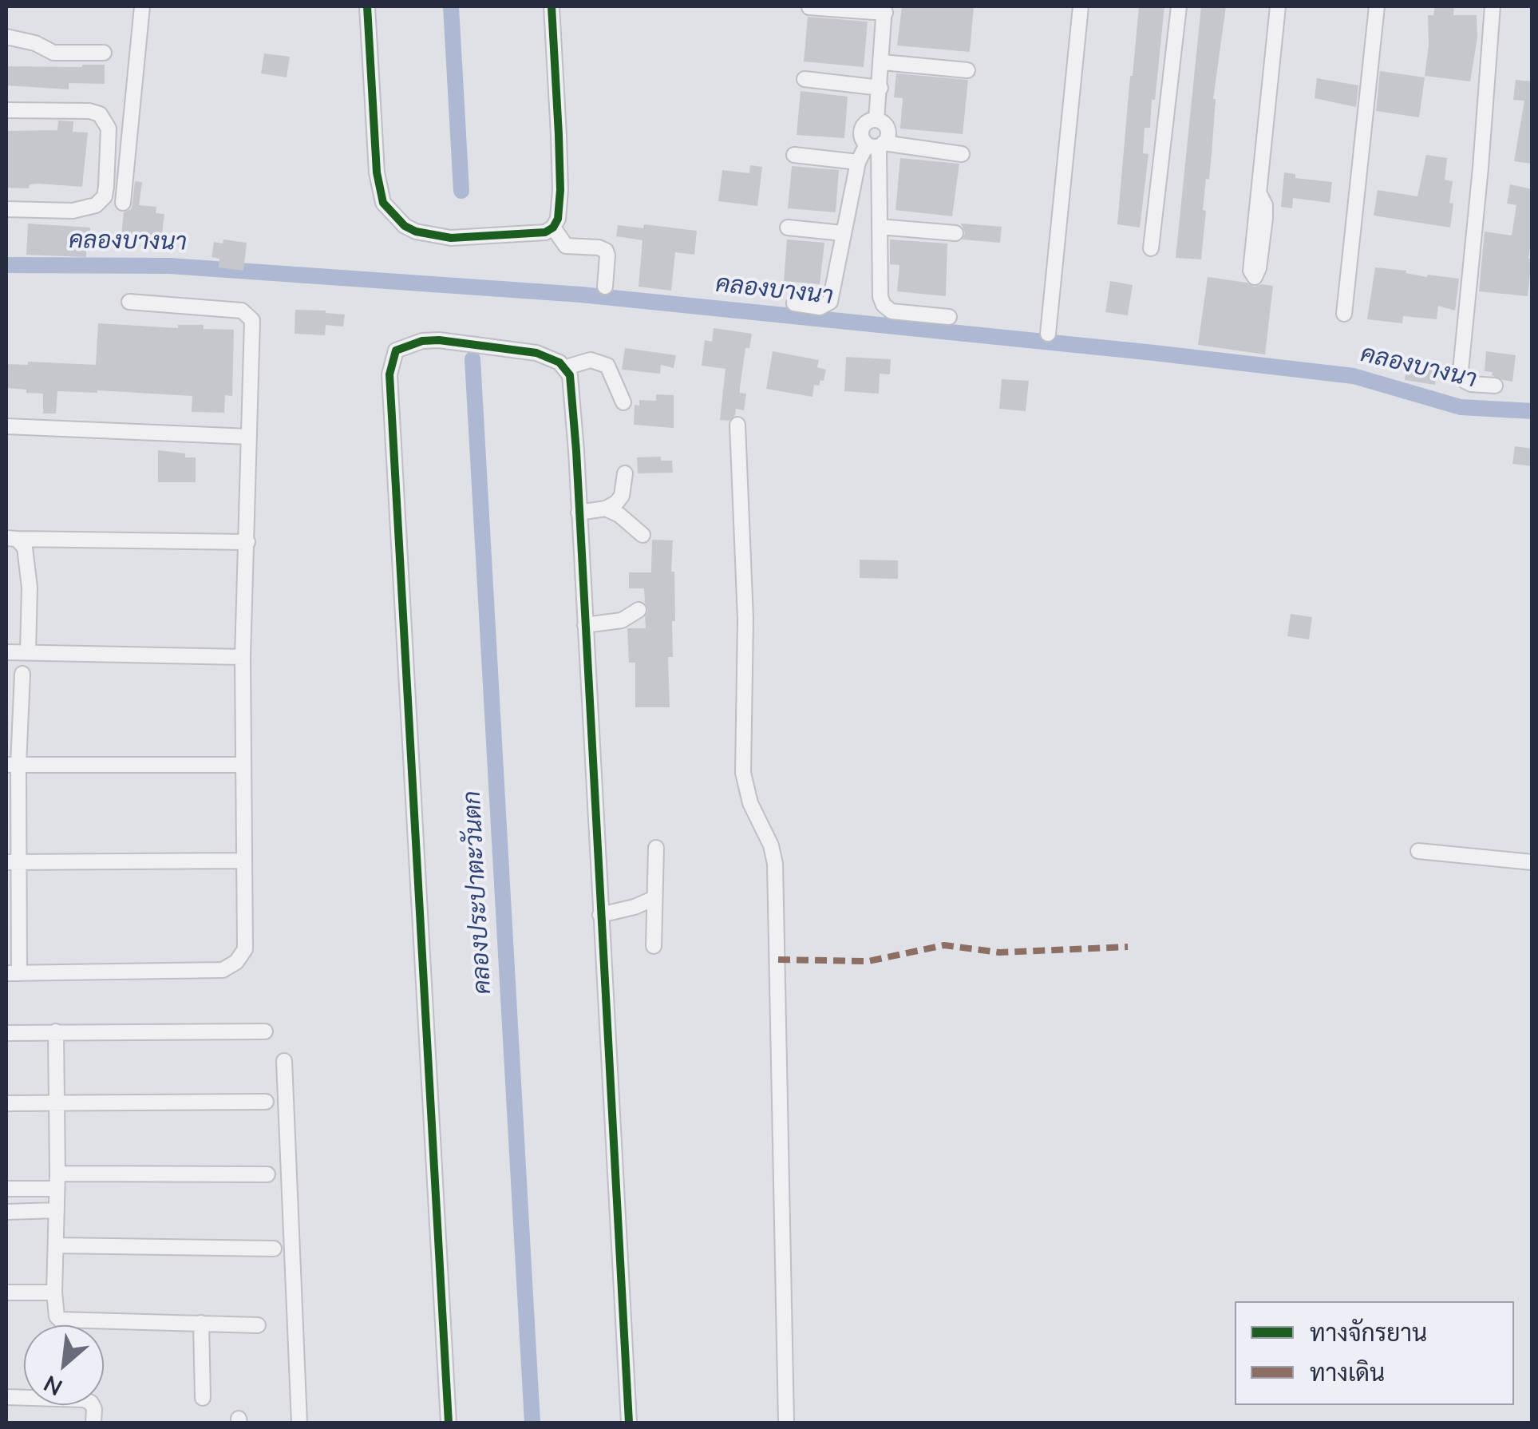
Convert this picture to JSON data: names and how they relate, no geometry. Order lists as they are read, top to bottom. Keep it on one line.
{"water":["คลองบางนา","คลองประปาตะวันตก"],"legend":["ทางจักรยาน","ทางเดิน"],"north":"bottom left"}
